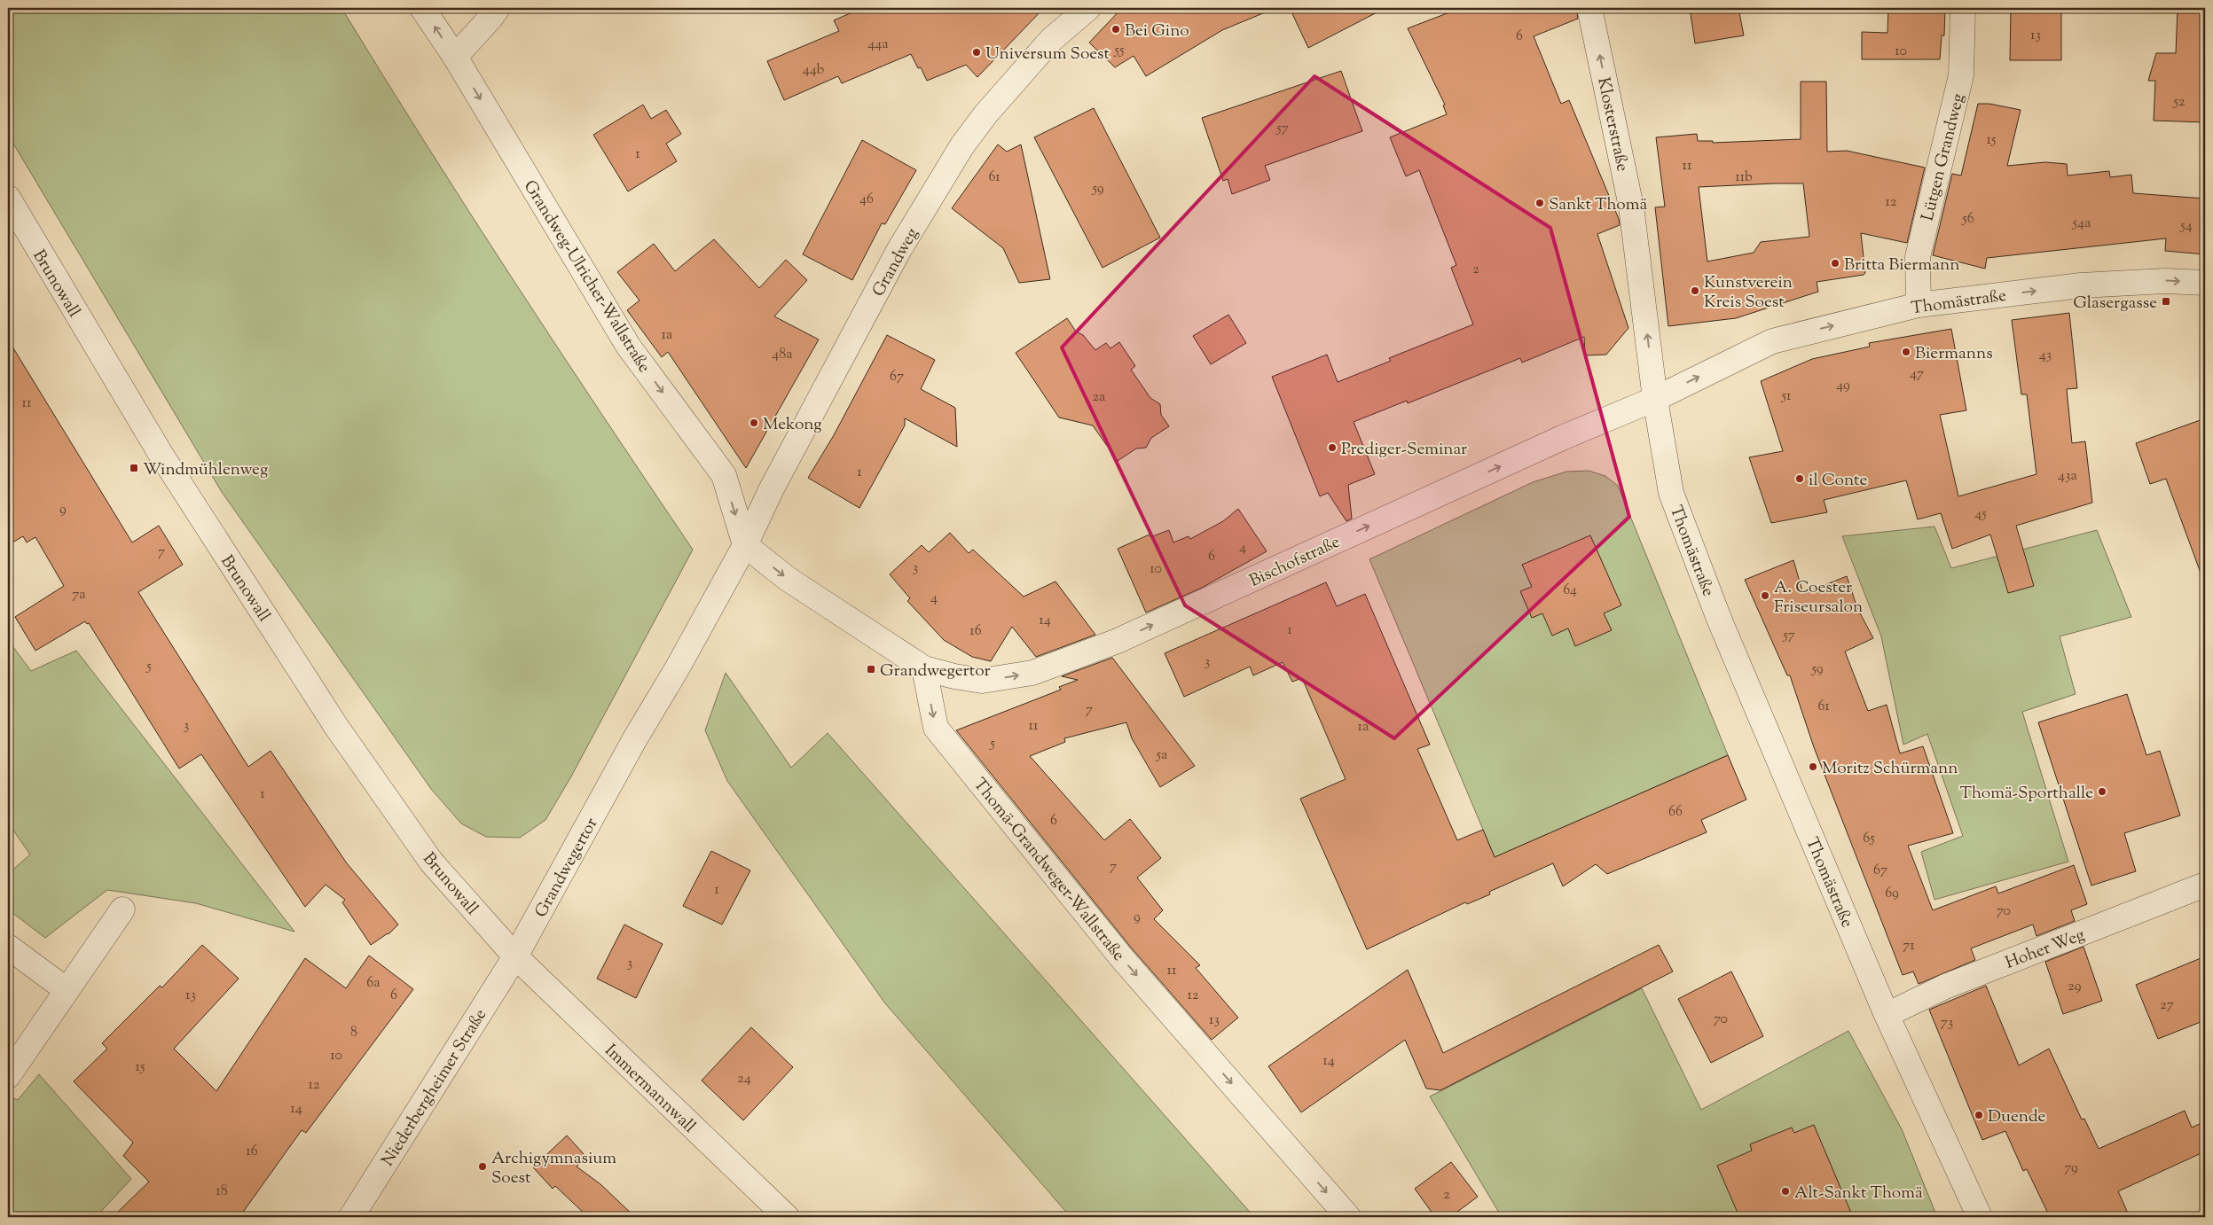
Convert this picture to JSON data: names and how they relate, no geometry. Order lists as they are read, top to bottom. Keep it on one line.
{"streets":{"street":["Klosterstraße","Lütgen Grandweg","Grandweg","Grandweg-Ulricher-Wallstraße","Brunowall","Thomästraße","Bischofstraße","Grandwegertor","Thomä-Grandweger-Wallstraße","Hoher Weg","Niederbergheimer Straße","Immermannwall"]},"crossings":[["Klosterstraße","Thomästraße"],["Klosterstraße","Bischofstraße"],["Lütgen Grandweg","Thomästraße"],["Grandweg","Grandweg-Ulricher-Wallstraße"],["Grandweg","Grandwegertor"],["Grandweg-Ulricher-Wallstraße","Grandwegertor"],["Brunowall","Grandwegertor"],["Brunowall","Niederbergheimer Straße"],["Brunowall","Immermannwall"],["Thomästraße","Bischofstraße"],["Thomästraße","Hoher Weg"],["Bischofstraße","Thomä-Grandweger-Wallstraße"],["Grandwegertor","Niederbergheimer Straße"],["Grandwegertor","Immermannwall"],["Niederbergheimer Straße","Immermannwall"]],"one_way":["Klosterstraße","Grandweg-Ulricher-Wallstraße","Thomästraße","Bischofstraße","Thomä-Grandweger-Wallstraße"],"places":{"other":["Bei Gino","Universum Soest","Sankt Thomä","Britta Biermann","Kunstverein Kreis Soest","Biermanns","Mekong","Prediger-Seminar","il Conte","A. Coester Friseursalon","Moritz Schürmann","Thomä-Sporthalle","Duende","Archigymnasium Soest","Alt-Sankt Thomä"],"transit":["Glasergasse","Windmühlenweg","Grandwegertor"]},"house_numbers":["13","6","44a","55","10","44b","52","57","15","1","11","61","11b","59","46","12","56","54a","54","2","1a","48a","43","47","67","49","51","2a","11","1","43a","9","45","4","7","6","3","10","64","7a","4","14","1","16","57","3","5","59","61","7","3","11","1a","5","5a","1","66","6","65","7","67","1","69","70","9","71","3","11","6a","29","13","6","12","27","70","13","73","8","10","14","15","24","12","14","16","79","18","2"]}
